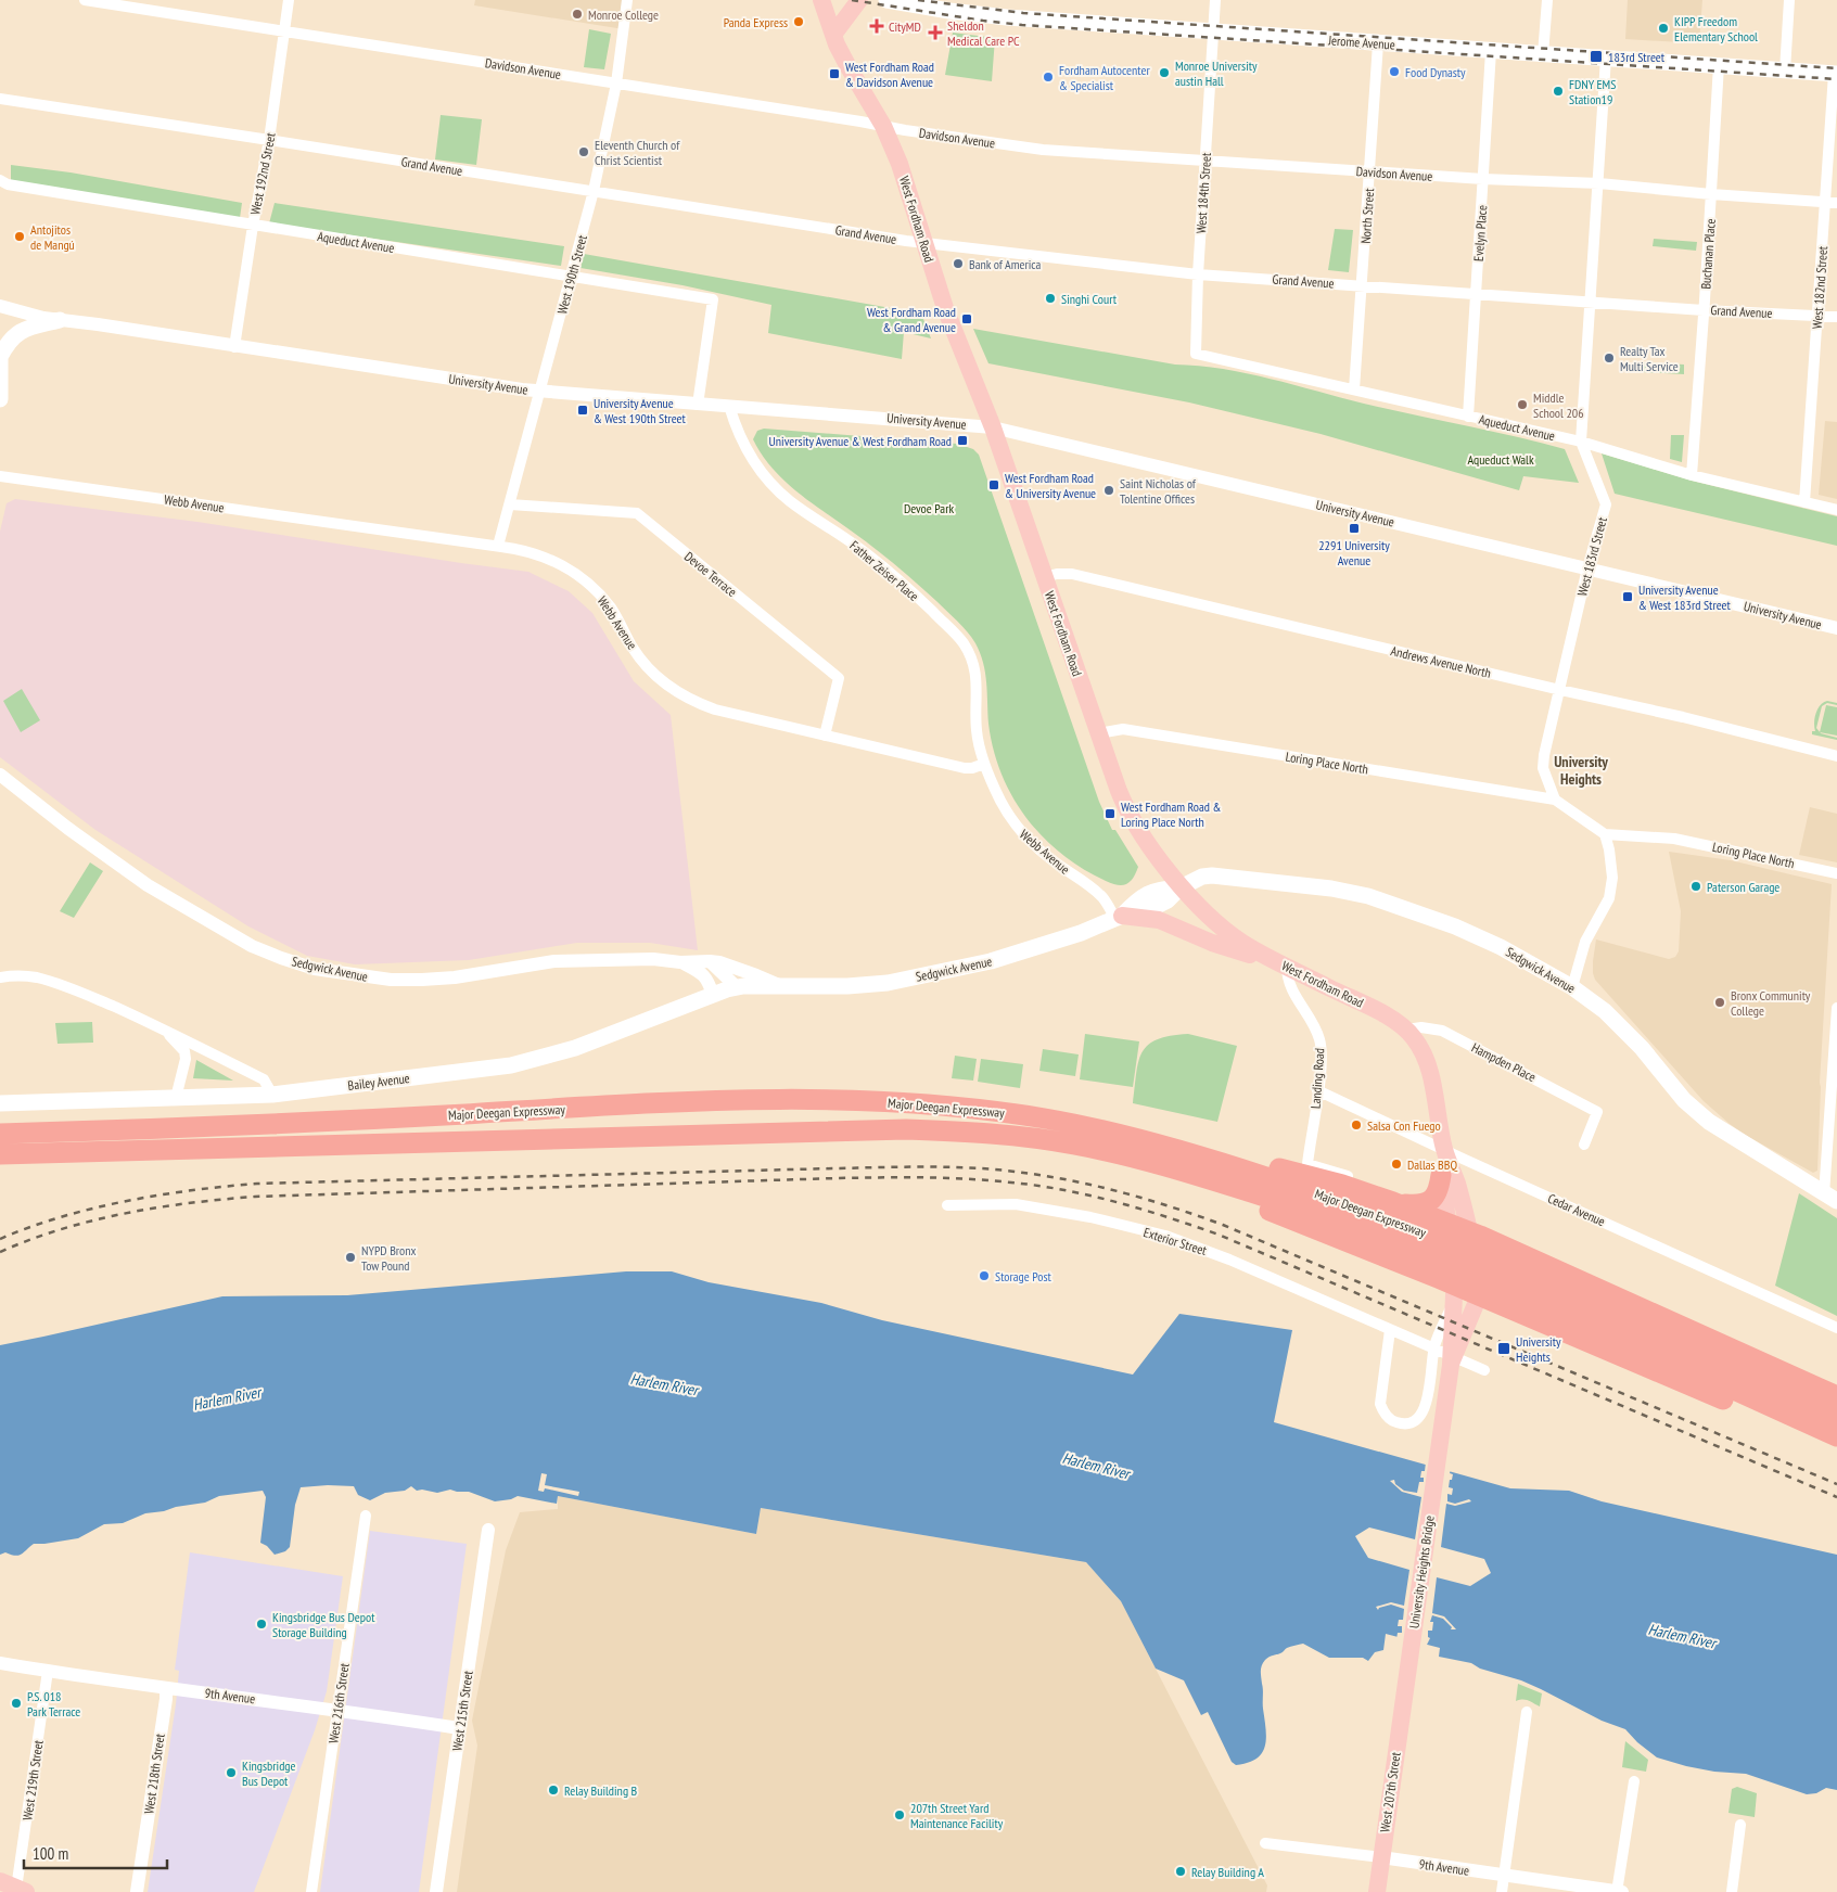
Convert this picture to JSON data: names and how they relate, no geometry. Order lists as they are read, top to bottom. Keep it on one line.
{"streets":{"highway":["Major Deegan Expressway"],"main road":["Jerome Avenue","West Fordham Road","Sedgwick Avenue","Bailey Avenue","University Heights Bridge","West 207th Street"],"street":["Davidson Avenue","Grand Avenue","West 192nd Street","West 184th Street","North Street","Evelyn Place","Aqueduct Avenue","Buchanan Place","West 190th Street","West 182nd Street","University Avenue","Webb Avenue","West 183rd Street","Father Zeiser Place","Devoe Terrace","Andrews Avenue North","Loring Place North","Hampden Place","Landing Road","Cedar Avenue","Exterior Street","9th Avenue","West 216th Street","West 215th Street","West 218th Street","West 219th Street"]},"crossings":[["Jerome Avenue","West 184th Street"],["Jerome Avenue","North Street"],["Jerome Avenue","Evelyn Place"],["Jerome Avenue","Buchanan Place"],["Jerome Avenue","West 182nd Street"],["Jerome Avenue","West 183rd Street"],["Davidson Avenue","West 192nd Street"],["Davidson Avenue","West 184th Street"],["Davidson Avenue","North Street"],["Davidson Avenue","West Fordham Road"],["Davidson Avenue","Evelyn Place"],["Davidson Avenue","Buchanan Place"],["Davidson Avenue","West 190th Street"],["Davidson Avenue","West 182nd Street"],["Davidson Avenue","West 183rd Street"],["Grand Avenue","West 192nd Street"],["Grand Avenue","West 184th Street"],["Grand Avenue","North Street"],["Grand Avenue","West Fordham Road"],["Grand Avenue","Evelyn Place"],["Grand Avenue","Buchanan Place"],["Grand Avenue","West 190th Street"],["Grand Avenue","West 182nd Street"],["Grand Avenue","West 183rd Street"],["West 192nd Street","Aqueduct Avenue"],["West 192nd Street","University Avenue"],["West 184th Street","Aqueduct Avenue"],["North Street","Aqueduct Avenue"],["West Fordham Road","University Avenue"],["West Fordham Road","Andrews Avenue North"],["West Fordham Road","Loring Place North"],["West Fordham Road","Sedgwick Avenue"],["West Fordham Road","Hampden Place"],["West Fordham Road","Landing Road"],["West Fordham Road","Cedar Avenue"],["West Fordham Road","University Heights Bridge"],["Evelyn Place","Aqueduct Avenue"],["Aqueduct Avenue","Buchanan Place"],["Aqueduct Avenue","West 190th Street"],["Aqueduct Avenue","West 182nd Street"],["Aqueduct Avenue","University Avenue"],["Aqueduct Avenue","West 183rd Street"],["West 190th Street","University Avenue"],["West 190th Street","Webb Avenue"],["West 190th Street","Devoe Terrace"],["University Avenue","West 183rd Street"],["University Avenue","Father Zeiser Place"],["Webb Avenue","Father Zeiser Place"],["Webb Avenue","Devoe Terrace"],["Webb Avenue","Sedgwick Avenue"],["West 183rd Street","Andrews Avenue North"],["West 183rd Street","Loring Place North"],["Sedgwick Avenue","Bailey Avenue"],["Landing Road","Major Deegan Expressway"],["Landing Road","Cedar Avenue"],["University Heights Bridge","West 207th Street"],["9th Avenue","West 216th Street"],["9th Avenue","West 215th Street"],["9th Avenue","West 218th Street"],["9th Avenue","West 219th Street"],["9th Avenue","West 207th Street"]],"districts":["University Heights"],"water":["Harlem River"],"parks":["Aqueduct Walk","Devoe Park"],"places":{"other":["Monroe College","Panda Express","KIPP Freedom Elementary School","Food Dynasty","Monroe University austin Hall","Fordham Autocenter & Specialist","FDNY EMS Station19","Eleventh Church of Christ Scientist","Antojitos de Mangú","Bank of America","Singhi Court","Realty Tax Multi Service","Middle School 206","Saint Nicholas of Tolentine Offices","Paterson Garage","Bronx Community College","Salsa Con Fuego","Dallas BBQ","NYPD Bronx Tow Pound","Storage Post","Kingsbridge Bus Depot Storage Building","P.S. 018 Park Terrace","Kingsbridge Bus Depot","Relay Building B","207th Street Yard Maintenance Facility","Relay Building A"],"health":["CityMD","Sheldon Medical Care PC"],"transit":["183rd Street","West Fordham Road & Davidson Avenue","West Fordham Road & Grand Avenue","University Avenue & West 190th Street","University Avenue & West Fordham Road","West Fordham Road & University Avenue","2291 University Avenue","University Avenue & West 183rd Street","West Fordham Road & Loring Place North","University Heights"]},"scale_bar":"100 m"}
